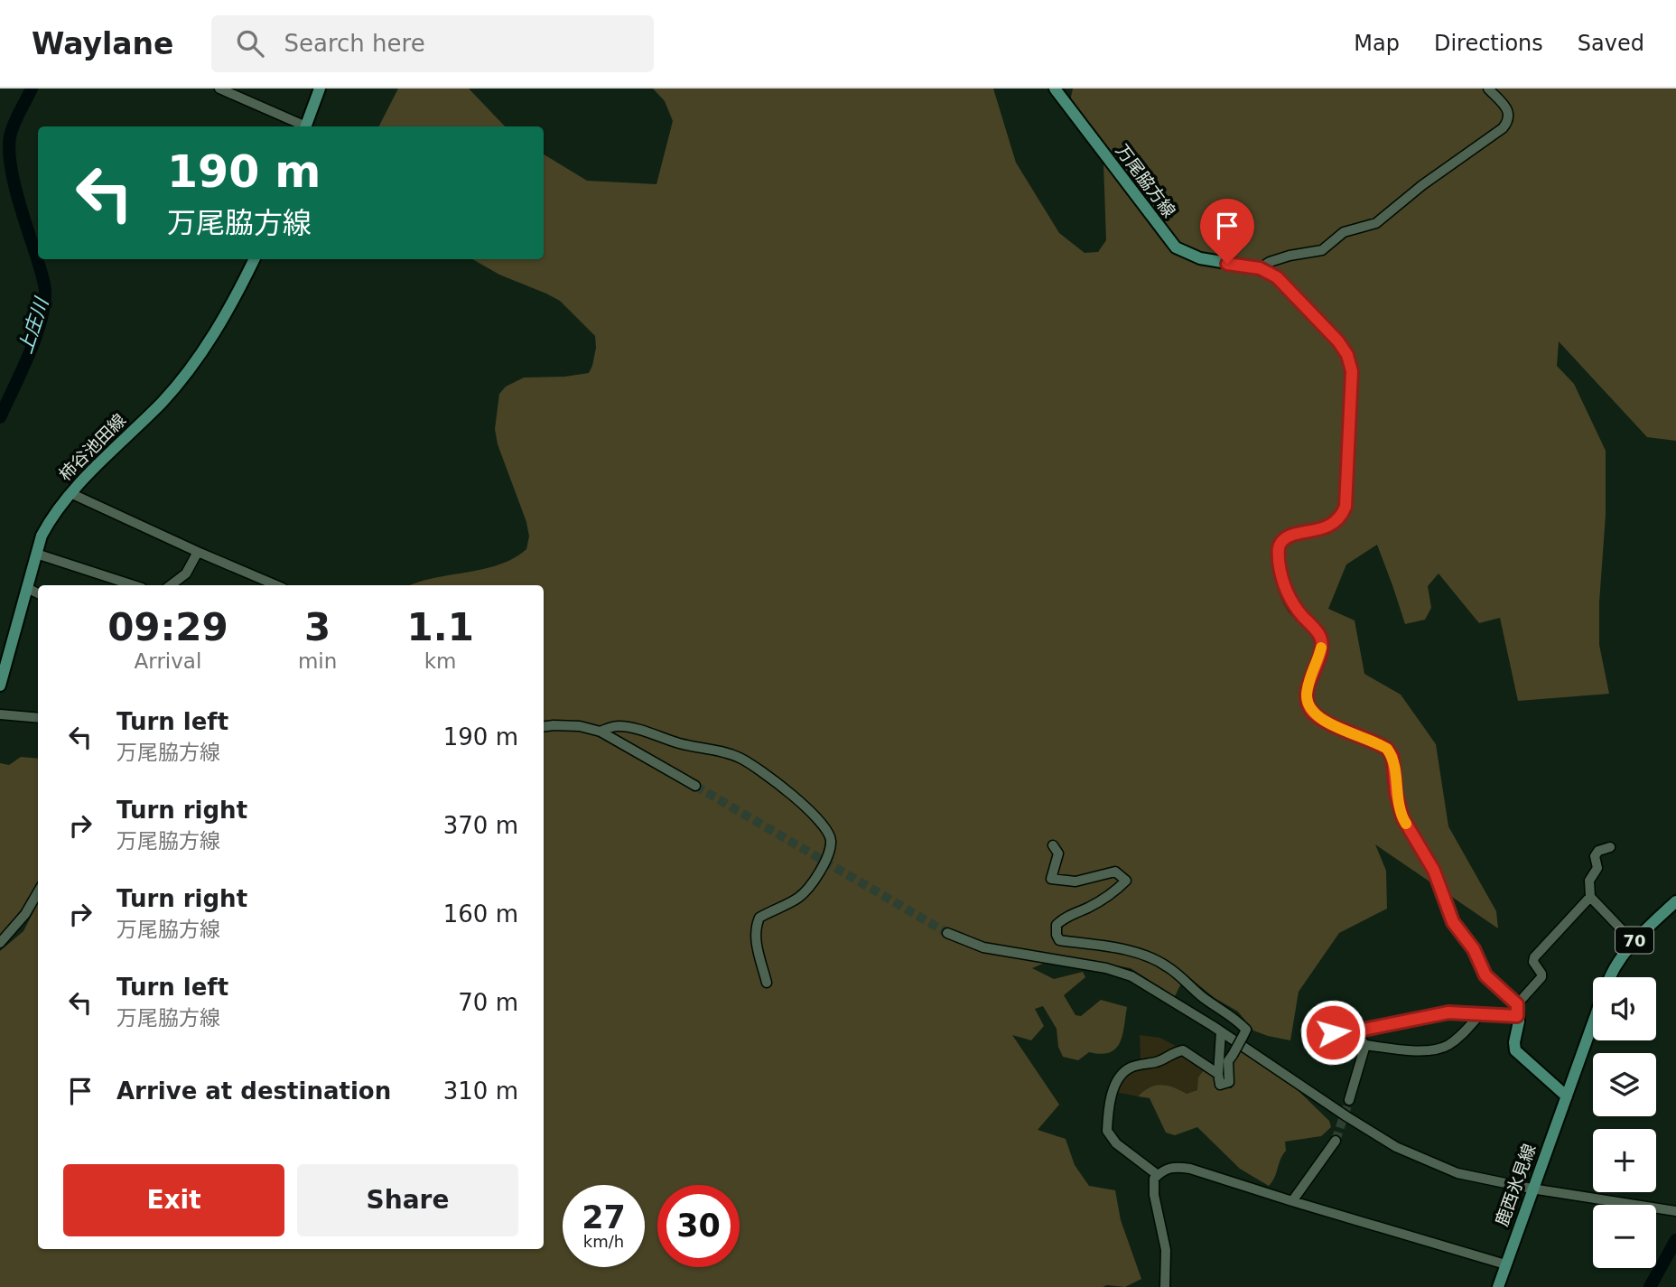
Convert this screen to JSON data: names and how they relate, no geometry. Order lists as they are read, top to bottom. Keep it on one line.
{"streets":{"main road":["万尾脇方線","柿谷池田線","70","鹿西氷見線"]},"water":["上庄川"],"page":{"header":"Waylane","search":"Search here","nav":["Map","Directions","Saved"],"turn":["190 m","万尾脇方線"],"eta":["09:29","Arrival","3","min","1.1","km"],"list":[{"name":"Turn left","note":"万尾脇方線","value":"190 m"},{"name":"Turn right","note":"万尾脇方線","value":"370 m"},{"name":"Turn right","note":"万尾脇方線","value":"160 m"},{"name":"Turn left","note":"万尾脇方線","value":"70 m"},{"name":"Arrive at destination","value":"310 m"}],"map_buttons":["+","−"],"buttons":["Exit","Share"],"speed":"27 km/h","limit":"30"}}
